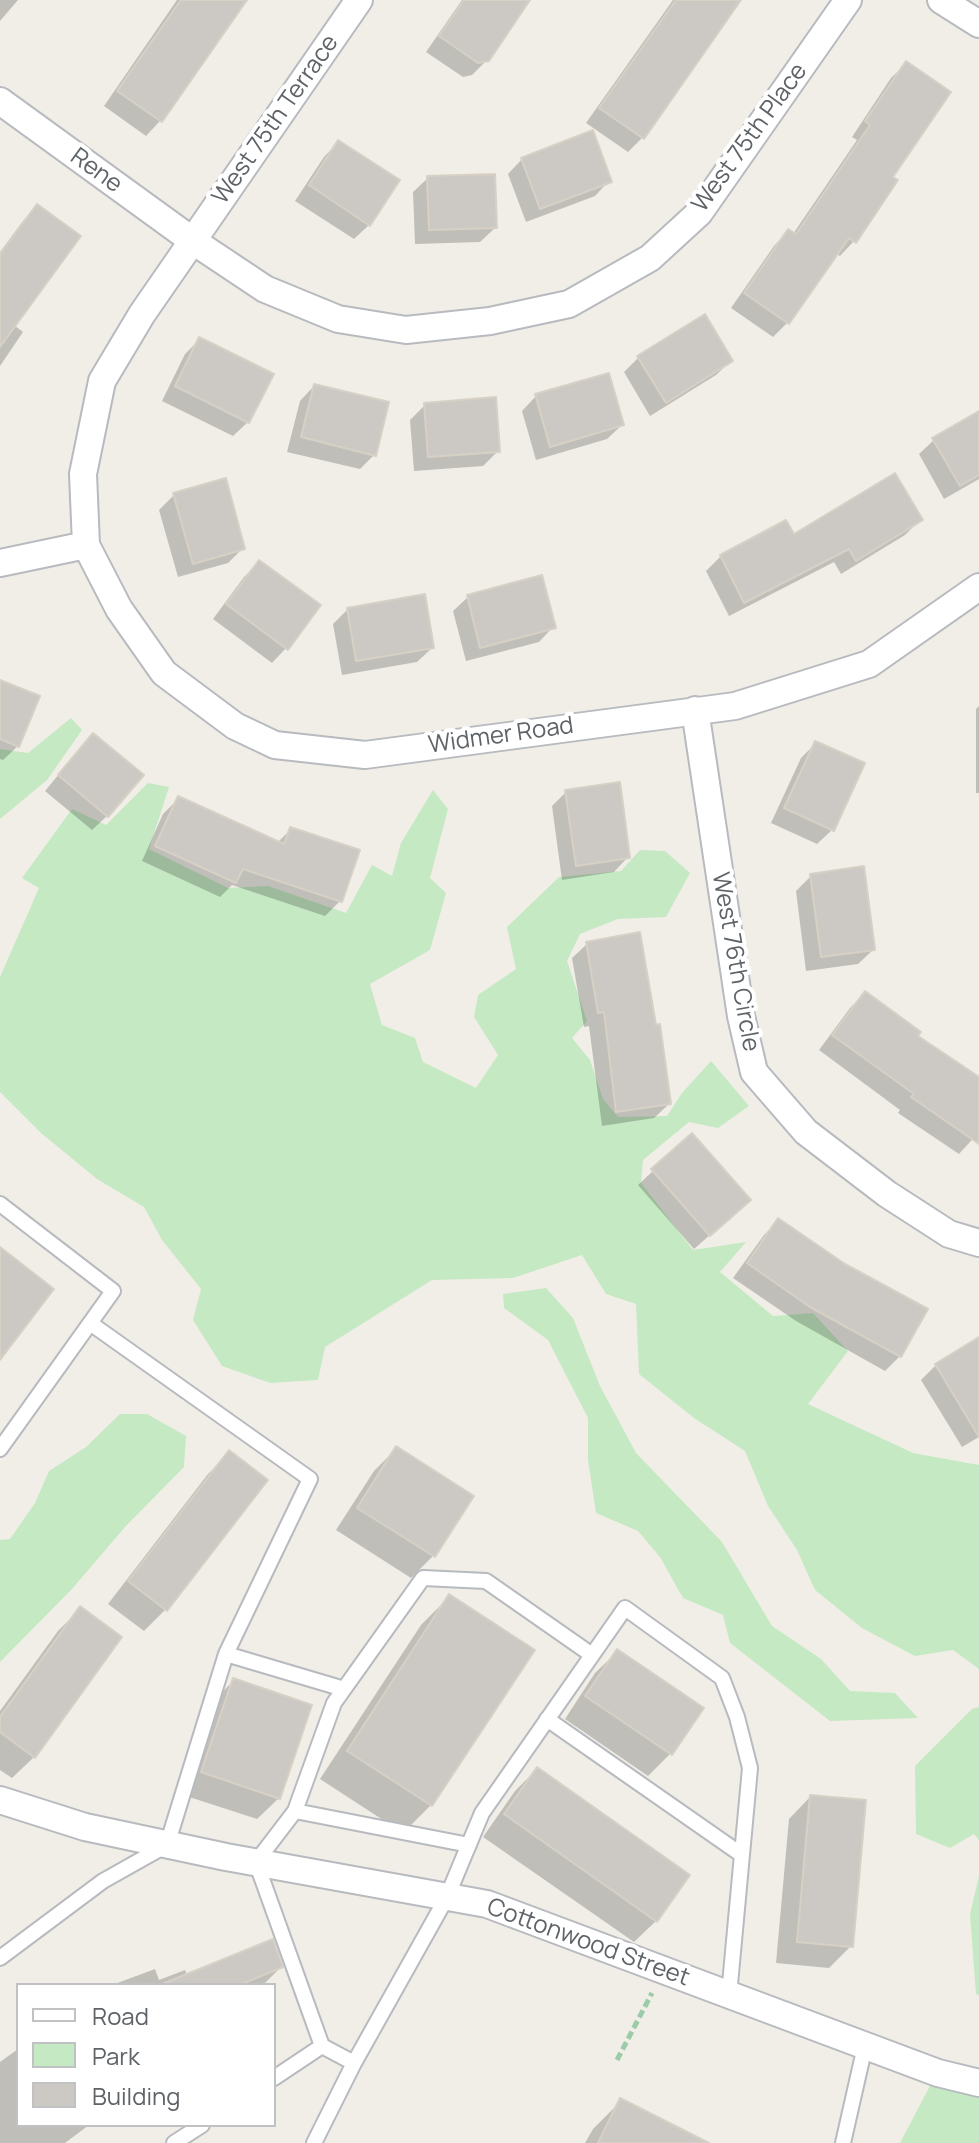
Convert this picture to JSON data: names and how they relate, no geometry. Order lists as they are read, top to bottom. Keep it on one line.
{"streets":{"street":["West 75th Terrace","West 75th Place","Rene","Widmer Road","West 76th Circle","Cottonwood Street"]},"crossings":[["West 75th Terrace","West 75th Place"],["West 75th Terrace","Rene"],["West 75th Terrace","Widmer Road"],["West 75th Place","Rene"],["West 75th Place","Widmer Road"],["Rene","Widmer Road"],["Widmer Road","West 76th Circle"]],"legend":["Road","Park","Building"]}
